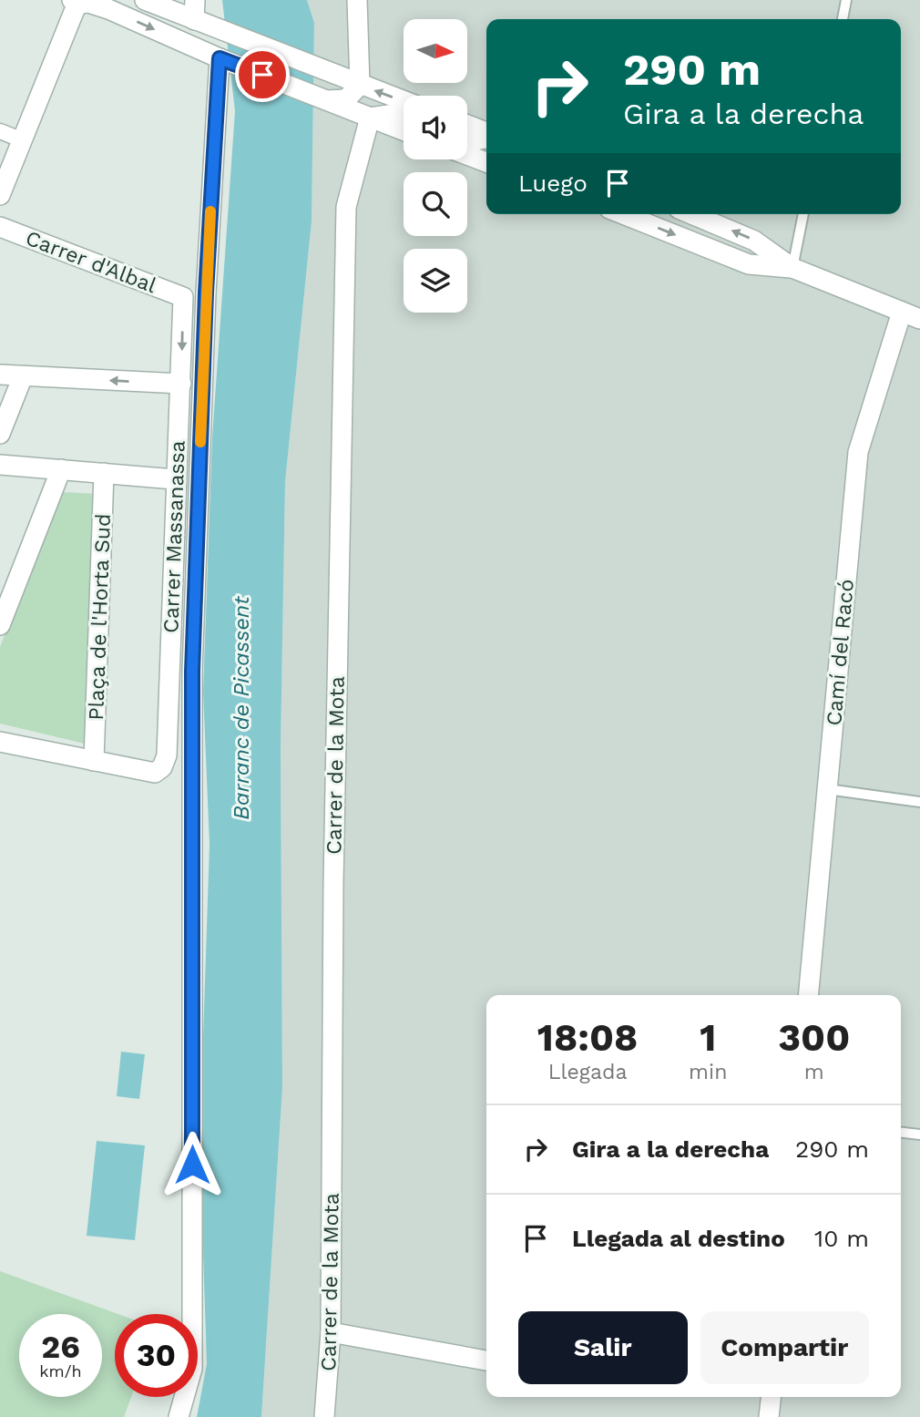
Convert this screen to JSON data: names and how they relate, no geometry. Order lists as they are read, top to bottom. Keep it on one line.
{"streets":{"street":["Carrer d'Albal","Carrer Massanassa","Plaça de l'Horta Sud","Camí del Racó","Carrer de la Mota"]},"crossings":[["Carrer d'Albal","Carrer Massanassa"],["Carrer Massanassa","Plaça de l'Horta Sud"]],"water":["Barranc de Picassent"],"north":"right","page":{"turn":["290 m","Gira a la derecha"],"then":"Luego","eta":["18:08","Llegada","1","min","300","m"],"list":[{"name":"Gira a la derecha","value":"290 m"},{"name":"Llegada al destino","value":"10 m"}],"buttons":["Salir","Compartir"],"speed":"26 km/h","limit":"30"}}
